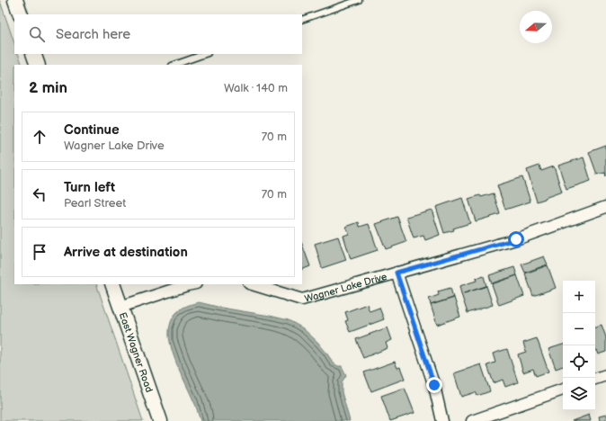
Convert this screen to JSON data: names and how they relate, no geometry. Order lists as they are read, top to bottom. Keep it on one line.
{"streets":{"street":["Wagner Lake Drive","East Wagner Road"]},"north":"left","page":{"search":"Search here","heading":["2 min","Walk · 140 m"],"list":[["Continue","Wagner Lake Drive","70 m"],["Turn left","Pearl Street","70 m"],"Arrive at destination"],"map_buttons":["+","−"]}}
